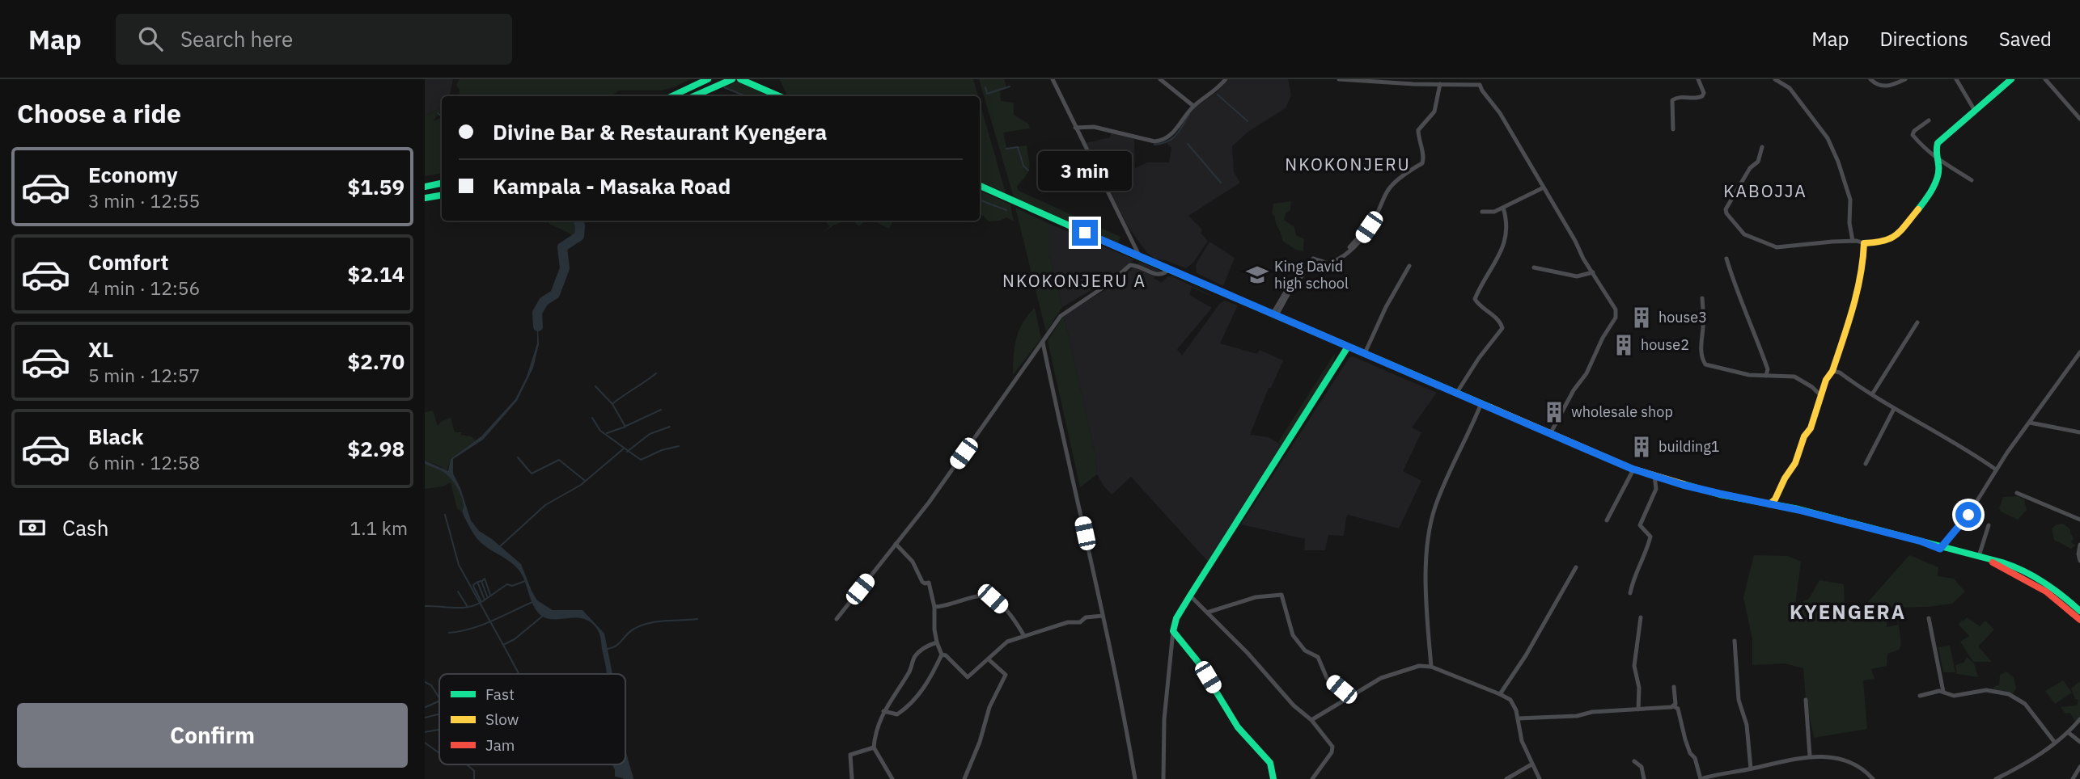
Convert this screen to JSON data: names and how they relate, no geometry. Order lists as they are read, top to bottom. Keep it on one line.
{"districts":["NKOKONJERU","KABOJJA","NKOKONJERU A","KYENGERA"],"places":{"school or university":["King David high school"],"building":["house3","house2","wholesale shop","building1"]},"legend":["Fast","Slow","Jam"],"page":{"header":"Map","search":"Search here","nav":["Map","Directions","Saved"],"heading":"Choose a ride","banner":["Divine Bar & Restaurant Kyengera","Kampala - Masaka Road"],"list":[{"name":"Economy","note":"3 min · 12:55","value":"$1.59"},{"name":"Comfort","note":"4 min · 12:56","value":"$2.14"},{"name":"XL","note":"5 min · 12:57","value":"$2.70"},{"name":"Black","note":"6 min · 12:58","value":"$2.98"}],"bubble":"3 min","pay":["Cash","1.1 km"],"buttons":"Confirm"}}
